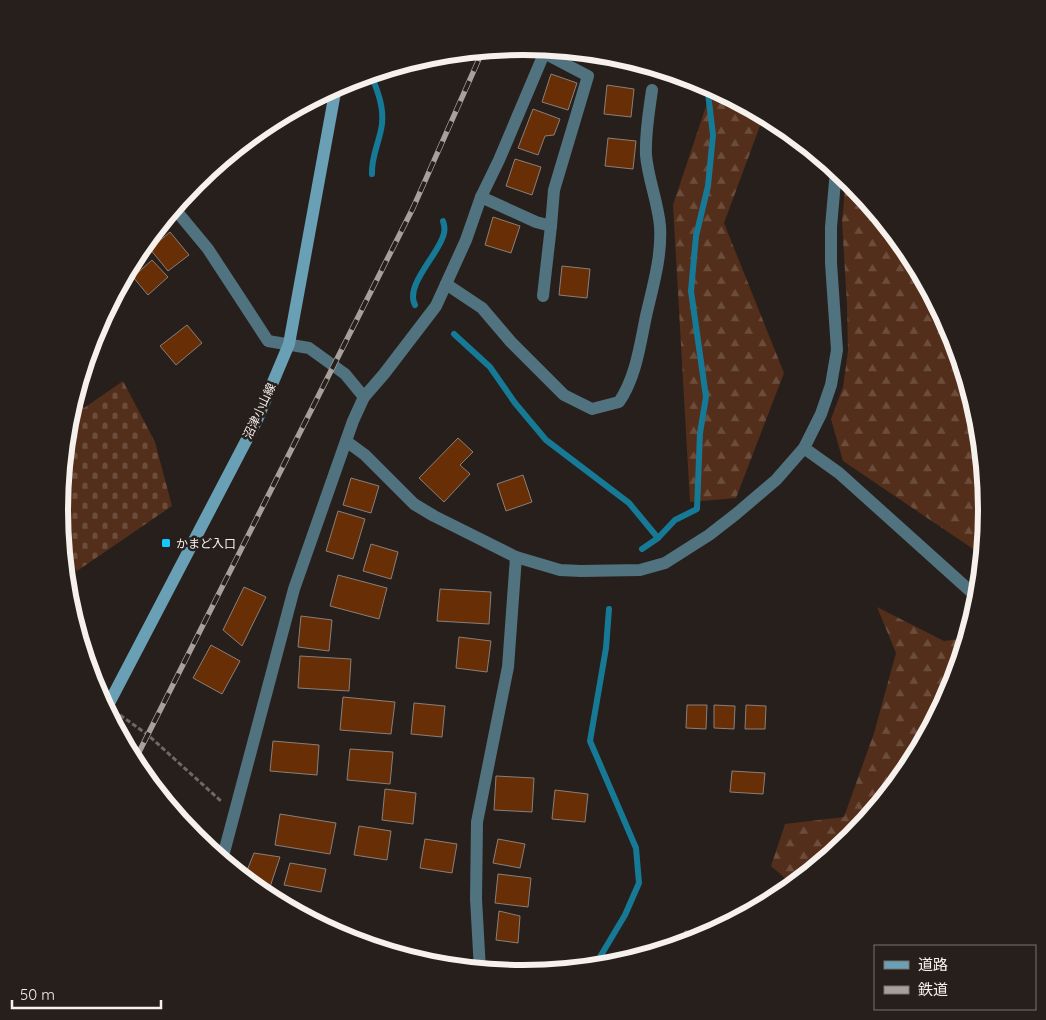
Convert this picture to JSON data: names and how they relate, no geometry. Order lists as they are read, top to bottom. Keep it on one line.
{"streets":{"main road":["沼津小山線"]},"places":{"transit":["かまど入口"]},"legend":["道路","鉄道"],"scale_bar":"50 m"}
